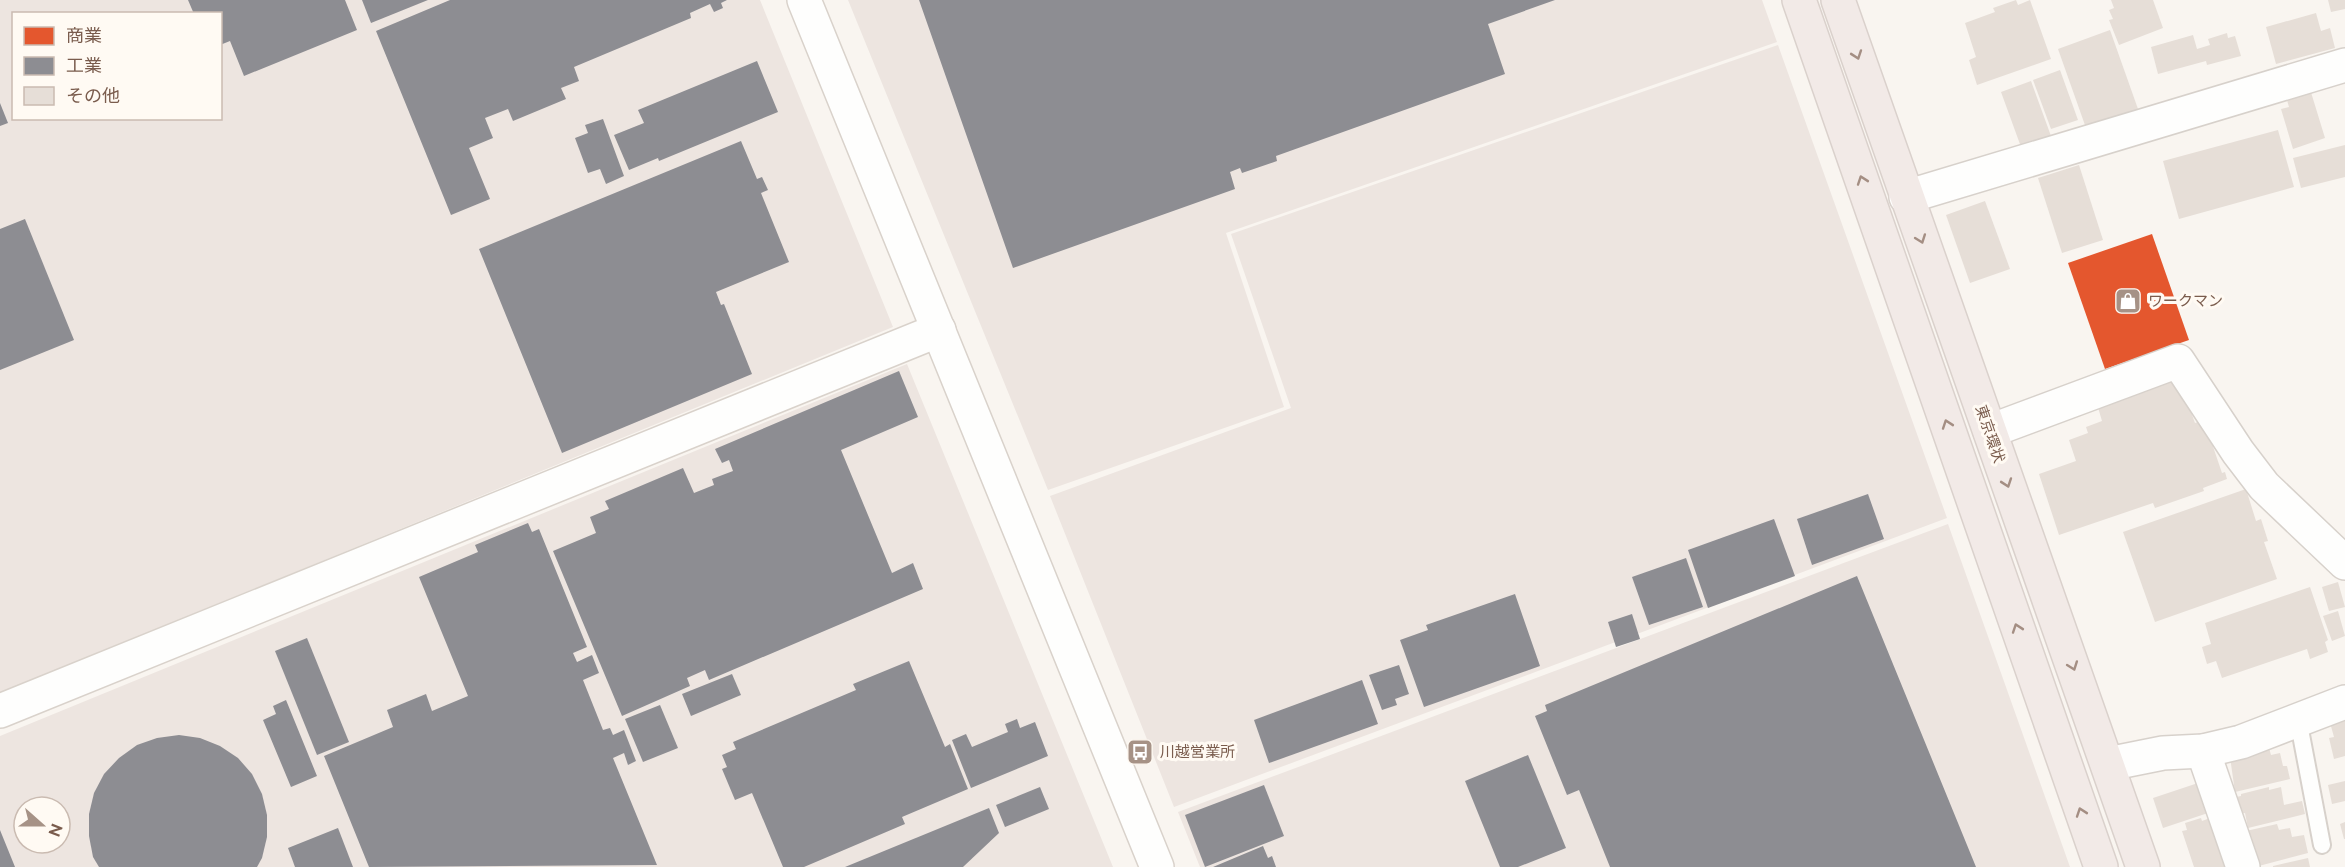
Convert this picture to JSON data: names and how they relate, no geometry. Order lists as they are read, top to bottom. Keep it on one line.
{"streets":{"highway":["東京環状"]},"places":{"shop":["ワークマン"],"bus stop":["川越営業所"]},"legend":["商業","工業","その他"],"north":"right"}
